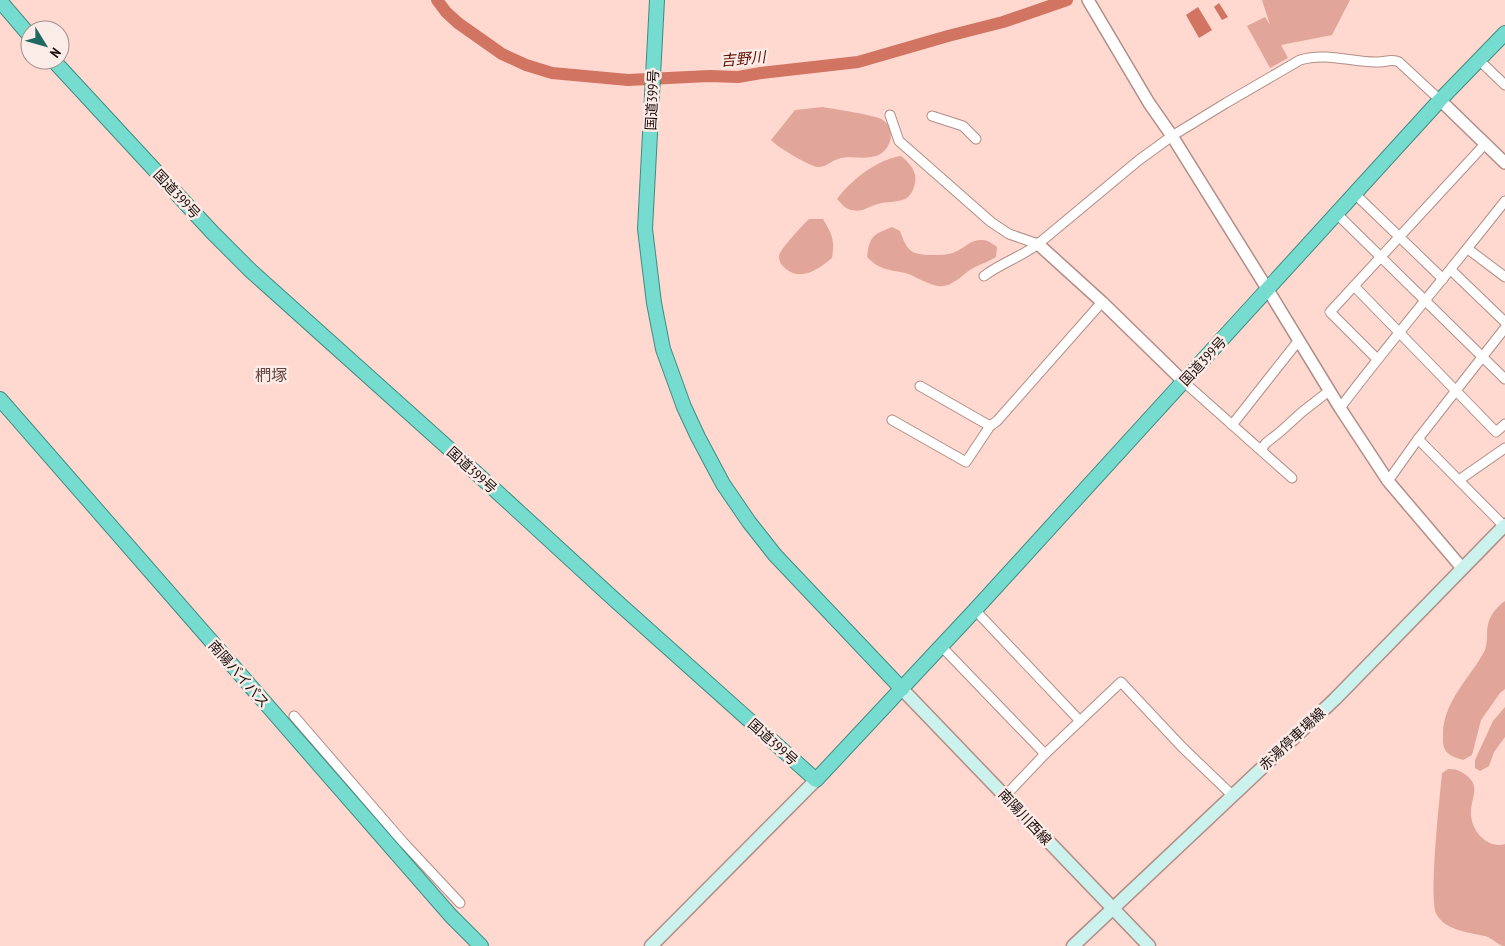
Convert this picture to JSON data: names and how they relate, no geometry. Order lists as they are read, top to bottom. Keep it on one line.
{"streets":{"highway":["国道399号","南陽バイパス"],"main road":["赤湯停車場線","南陽川西線"]},"crossings":[["国道399号","南陽川西線"],["赤湯停車場線","南陽川西線"]],"districts":["椚塚"],"water":["吉野川"],"north":"bottom right"}
